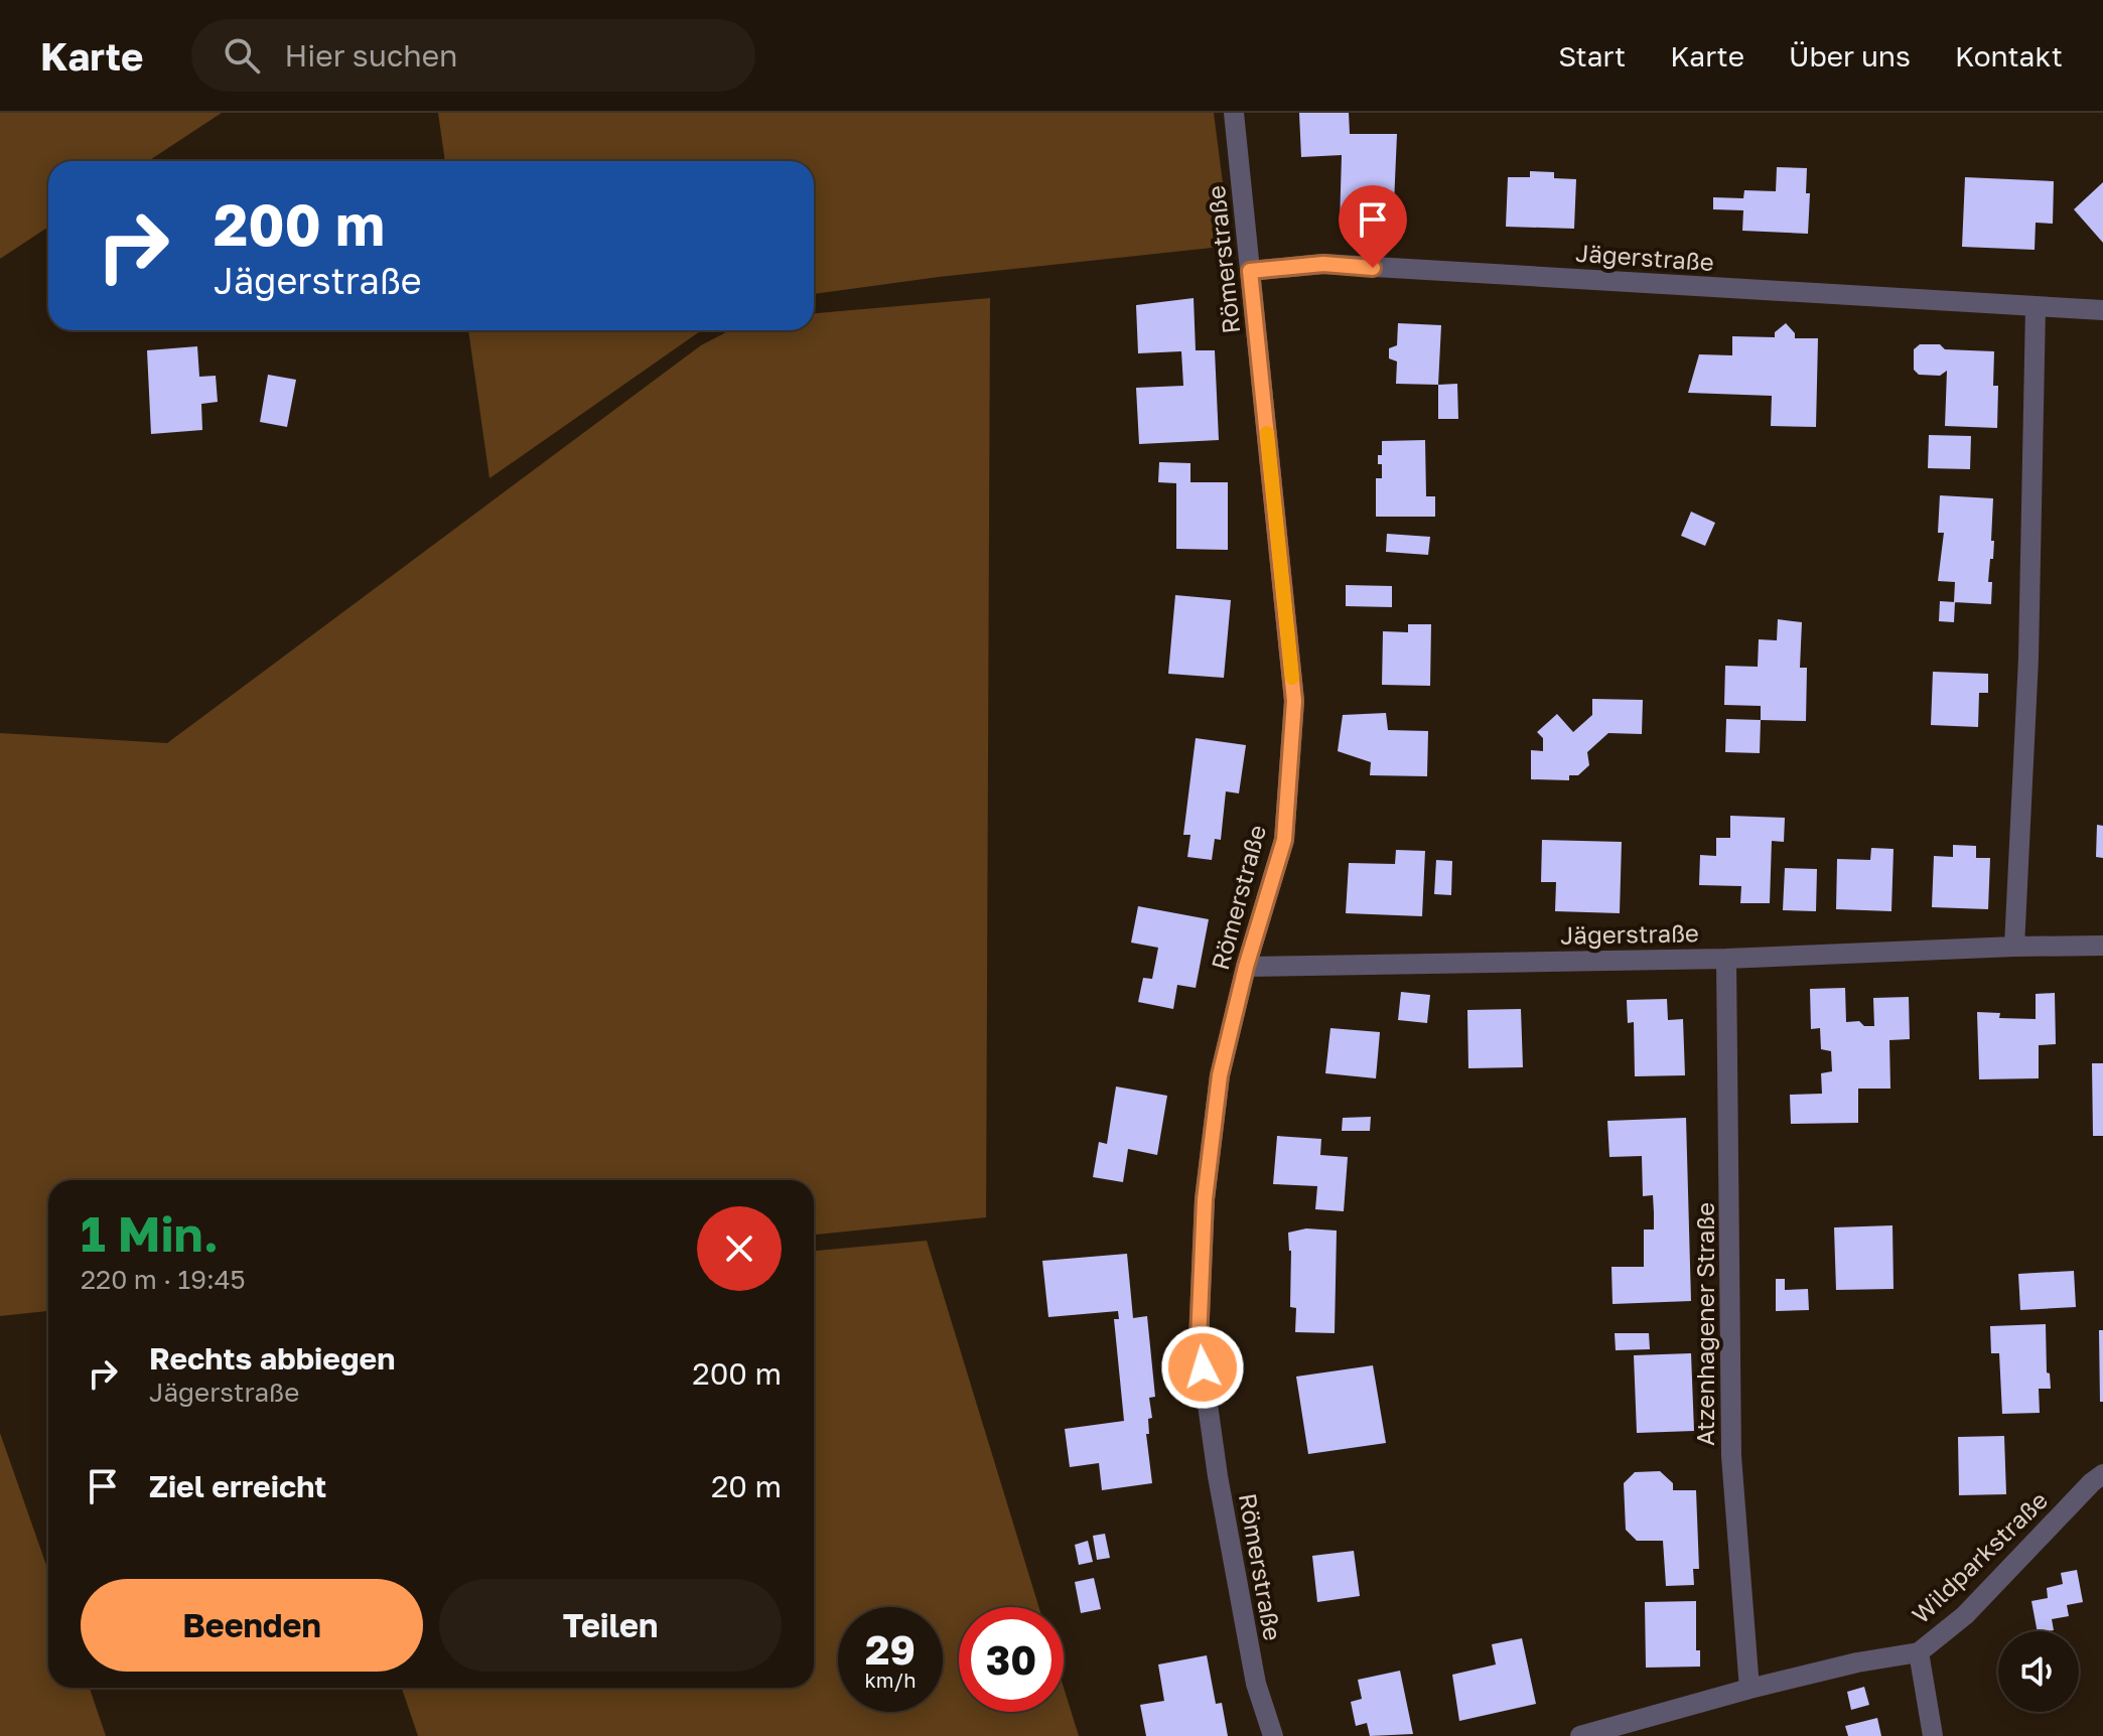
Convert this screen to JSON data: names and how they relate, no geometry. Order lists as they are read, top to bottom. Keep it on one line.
{"streets":{"street":["Jägerstraße","Römerstraße","Atzenhagener Straße","Wildparkstraße"]},"crossings":[["Jägerstraße","Römerstraße"],["Jägerstraße","Atzenhagener Straße"]],"page":{"header":"Karte","search":"Hier suchen","nav":["Start","Karte","Über uns","Kontakt"],"turn":["200 m","Jägerstraße"],"heading":["1 Min.","220 m · 19:45"],"list":[{"name":"Rechts abbiegen","note":"Jägerstraße","value":"200 m"},{"name":"Ziel erreicht","value":"20 m"}],"buttons":["Beenden","Teilen"],"speed":"29 km/h","limit":"30"}}
